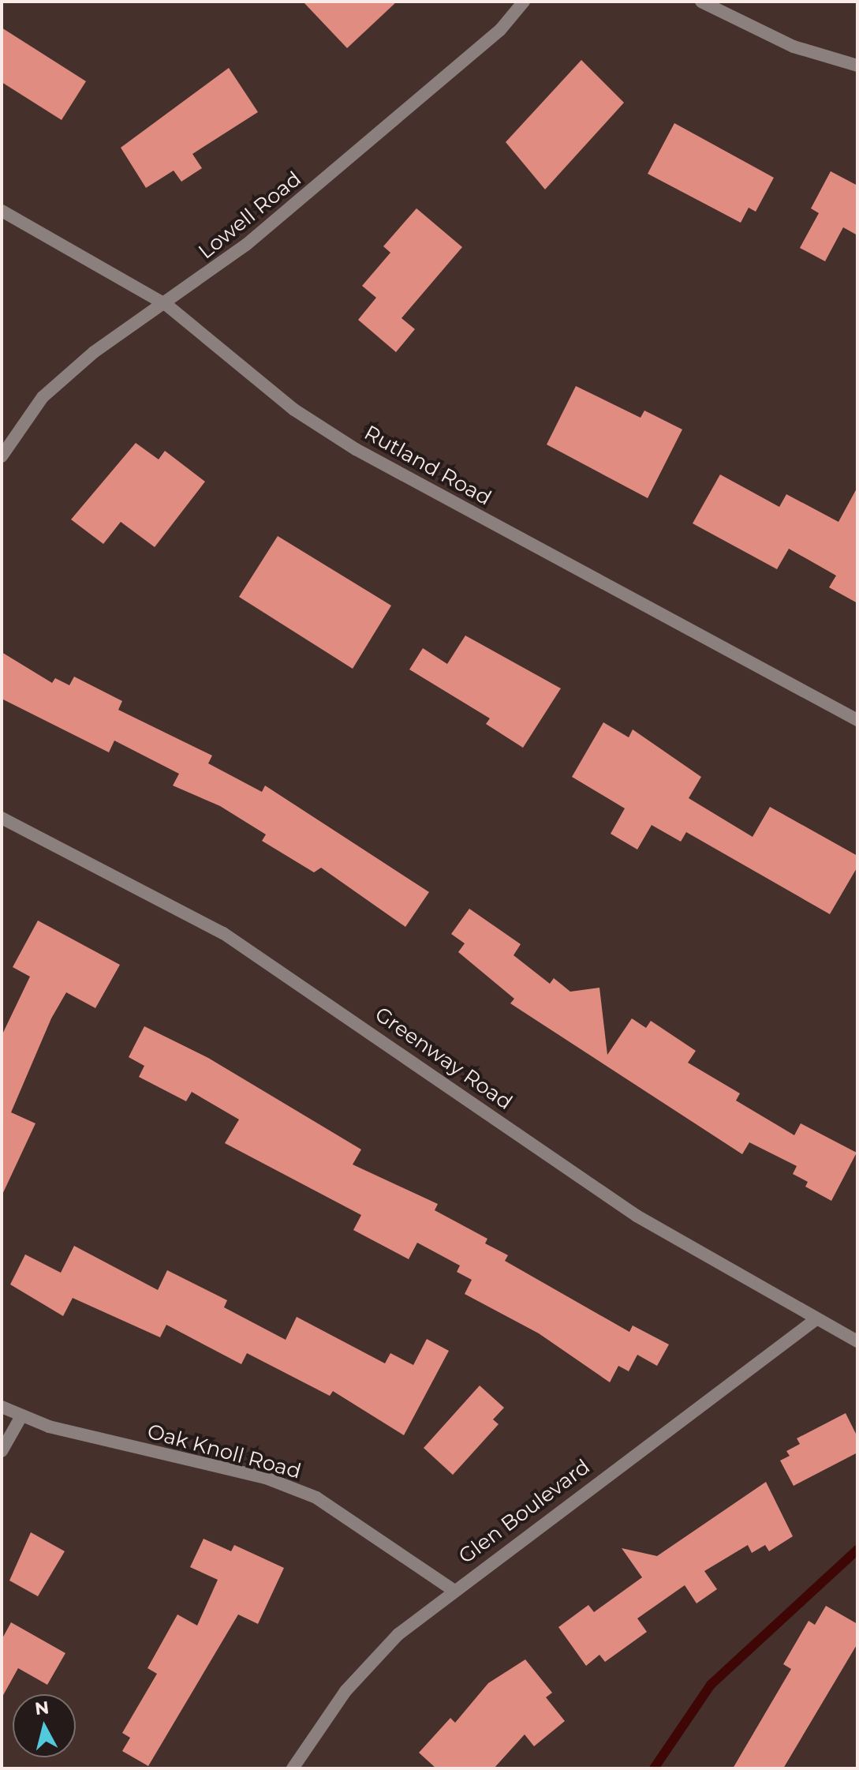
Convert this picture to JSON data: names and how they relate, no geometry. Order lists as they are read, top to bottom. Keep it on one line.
{"streets":{"street":["Lowell Road","Rutland Road","Greenway Road","Oak Knoll Road","Glen Boulevard"]},"crossings":[["Lowell Road","Rutland Road"],["Greenway Road","Glen Boulevard"],["Oak Knoll Road","Glen Boulevard"]],"north":"top"}
